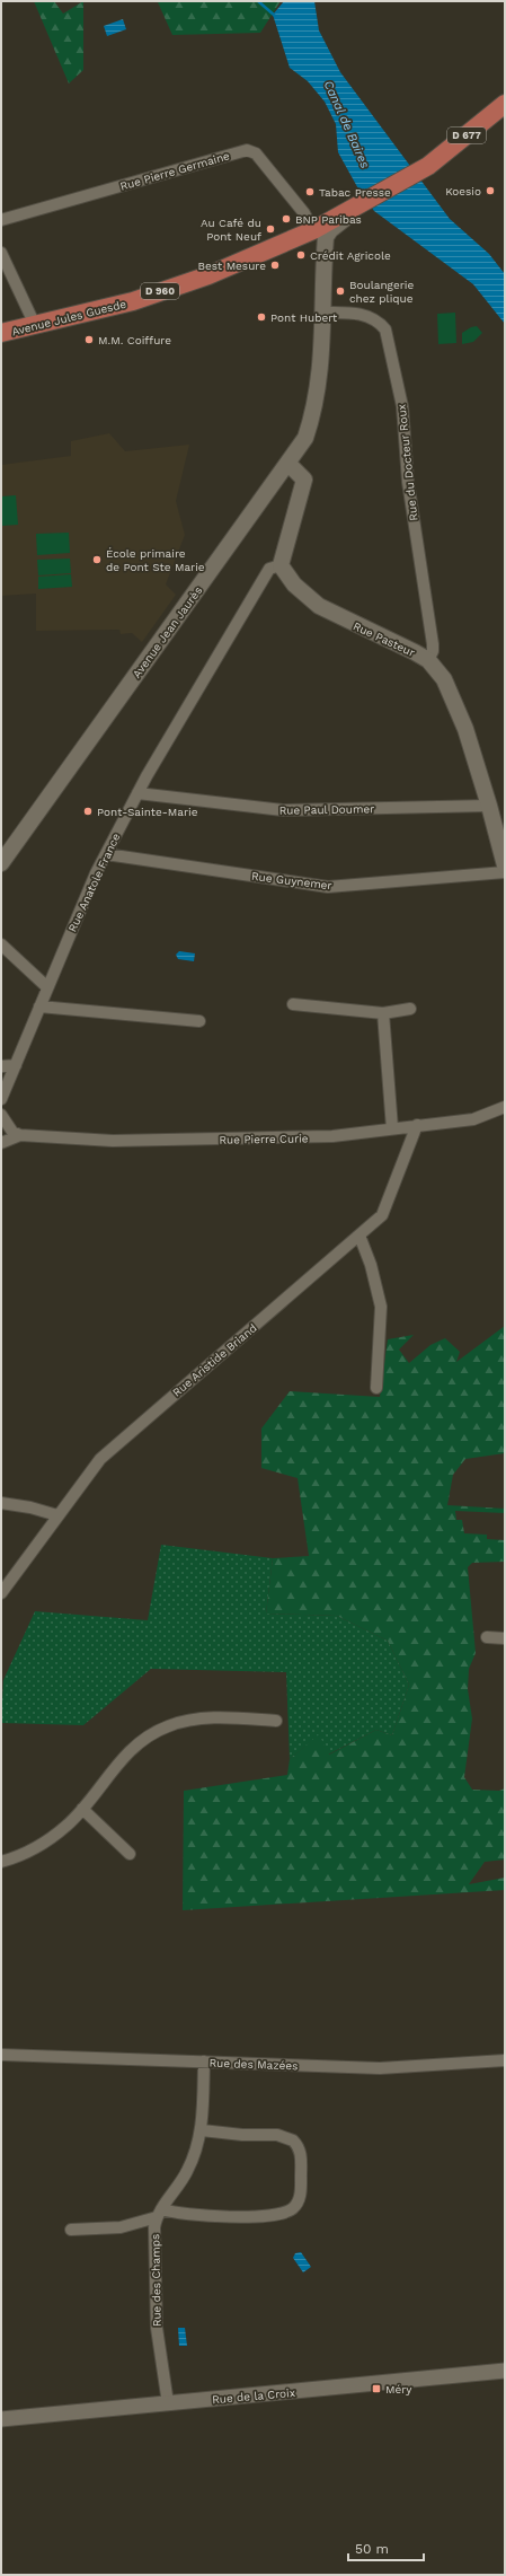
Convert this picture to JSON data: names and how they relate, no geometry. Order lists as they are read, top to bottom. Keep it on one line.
{"streets":{"main road":["D 677","D 960","Avenue Jules Guesde","Avenue Jean Jaurès","Rue Pasteur"],"street":["Rue Pierre Germaine","Rue du Docteur Roux","Rue Paul Doumer","Rue Guynemer","Rue Anatole France","Rue Pierre Curie","Rue Aristide Briand","Rue des Mazées","Rue des Champs","Rue de la Croix"]},"crossings":[["D 677","D 960"],["Rue Pierre Germaine","D 960"],["Rue Pierre Germaine","Avenue Jules Guesde"],["Rue Pierre Germaine","Avenue Jean Jaurès"],["D 960","Avenue Jules Guesde"],["D 960","Avenue Jean Jaurès"],["Avenue Jules Guesde","Avenue Jean Jaurès"],["Rue du Docteur Roux","Avenue Jean Jaurès"],["Rue du Docteur Roux","Rue Pasteur"],["Rue Pasteur","Rue Paul Doumer"],["Rue Pasteur","Rue Anatole France"],["Rue Paul Doumer","Rue Anatole France"],["Rue Guynemer","Rue Anatole France"],["Rue Pierre Curie","Rue Aristide Briand"],["Rue des Mazées","Rue des Champs"],["Rue des Champs","Rue de la Croix"]],"water":["Canal de Baires"],"places":{"other":["Koesio","Tabac Presse","BNP Paribas","Au Café du Pont Neuf","Crédit Agricole","Best Mesure","Boulangerie chez plique","Pont Hubert","M.M. Coiffure","École primaire de Pont Ste Marie","Pont-Sainte-Marie"],"transit":["Méry"]},"scale_bar":"50 m"}
